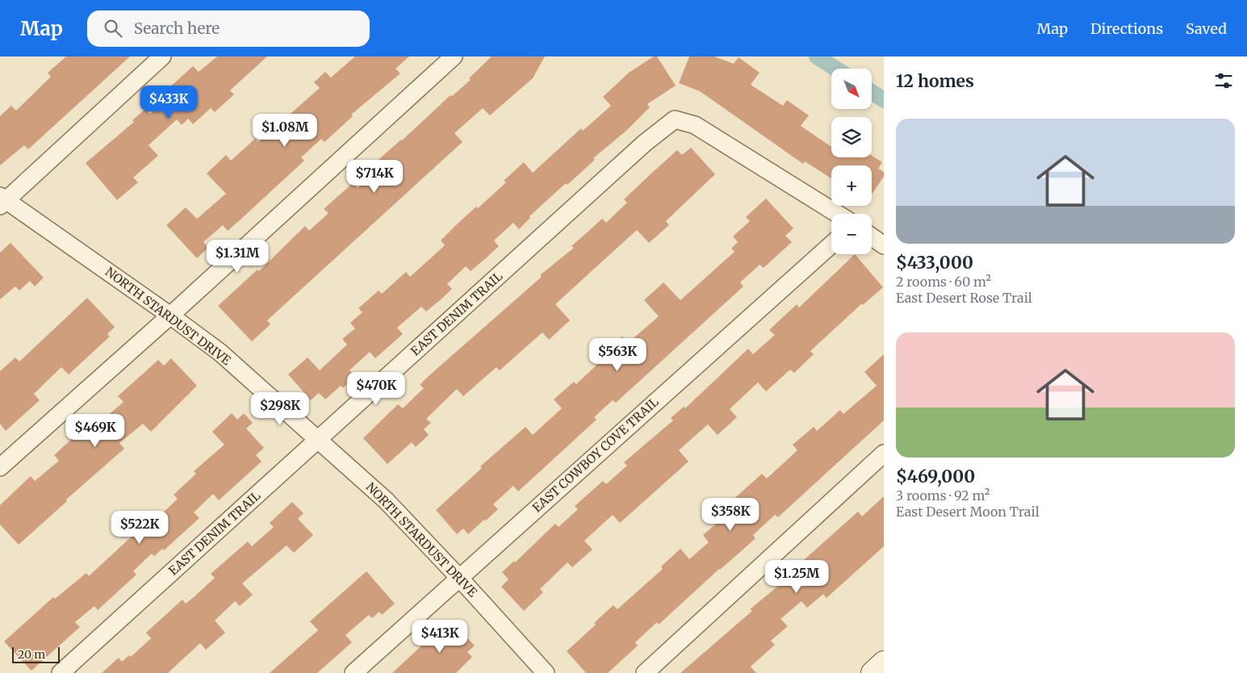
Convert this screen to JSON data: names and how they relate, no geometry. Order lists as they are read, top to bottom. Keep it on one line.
{"streets":{"street":["EAST DENIM TRAIL","NORTH STARDUST DRIVE","EAST COWBOY COVE TRAIL"]},"crossings":[["EAST DENIM TRAIL","NORTH STARDUST DRIVE"],["NORTH STARDUST DRIVE","EAST COWBOY COVE TRAIL"]],"scale_bar":"20 m","north":"bottom right","page":{"header":"Map","search":"Search here","nav":["Map","Directions","Saved"],"heading":"12 homes","map_buttons":["+","−"],"price":["$433K","$1.08M","$714K","$1.31M","$563K","$470K","$298K","$469K","$358K","$522K","$1.25M","$413K"],"list":[{"name":"$433,000","note":"2 rooms · 60 m² · East Desert Rose Trail"},{"name":"$469,000","note":"3 rooms · 92 m² · East Desert Moon Trail"}],"scale":"20 m"}}
